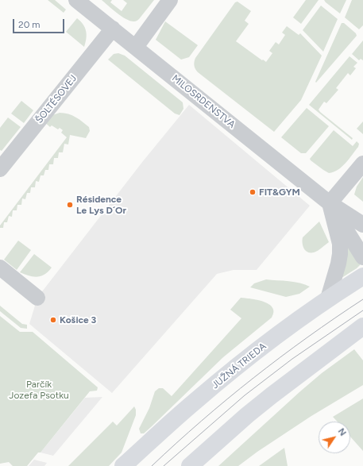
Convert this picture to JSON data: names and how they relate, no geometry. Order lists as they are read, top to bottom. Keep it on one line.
{"streets":{"street":["ŠOLTÉSOVEJ","MILOSRDENSTVA","JUŽNÁ TRIEDA"]},"crossings":[["ŠOLTÉSOVEJ","MILOSRDENSTVA"]],"parks":["Parčík Jozefa Psotku"],"places":["FIT&GYM","Résidence Le Lys D´Or","Košice 3"],"scale_bar":"20 m","north":"top right"}
